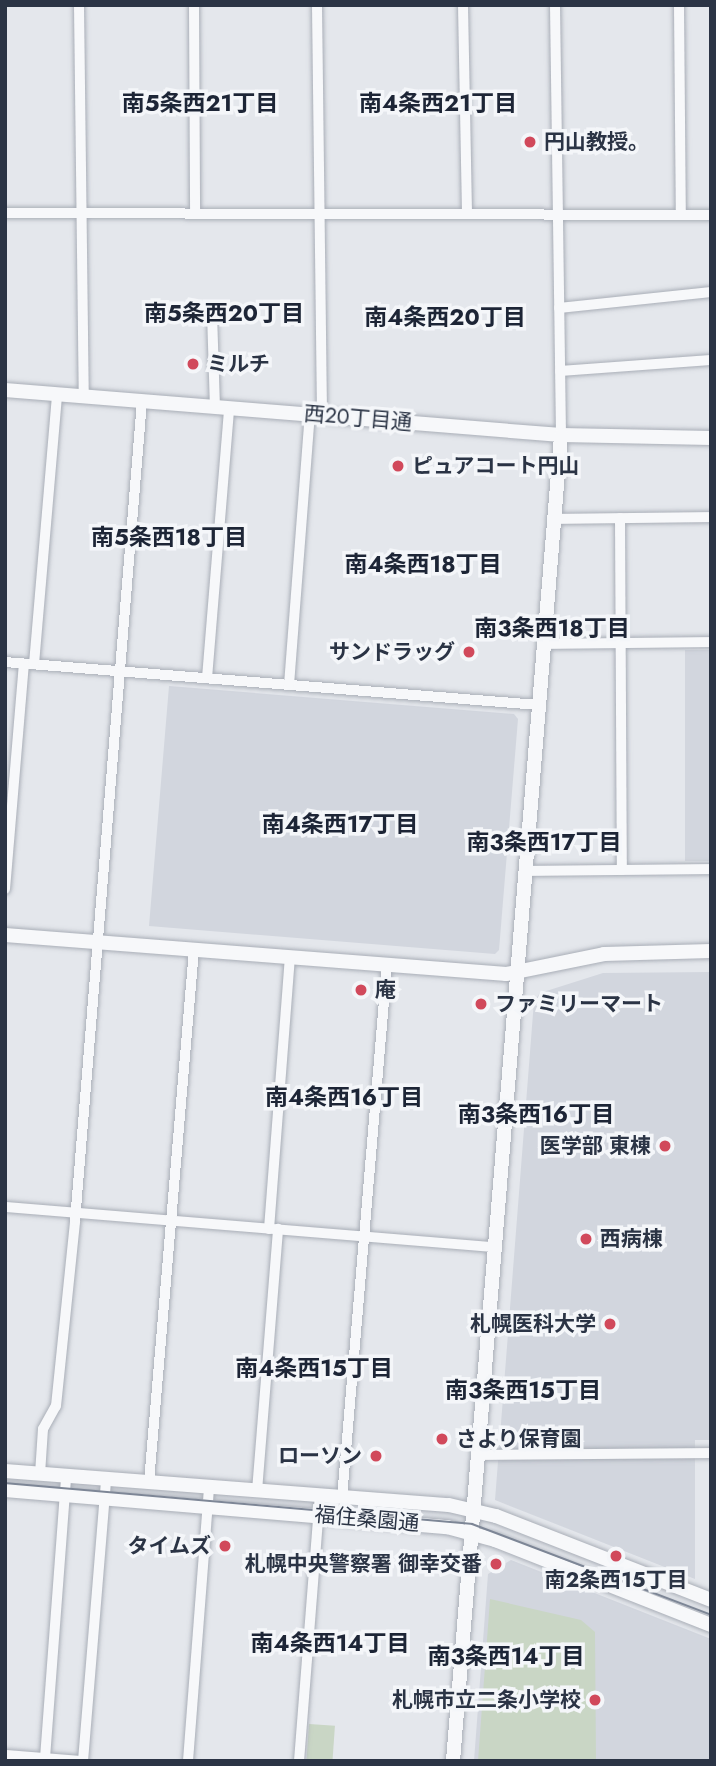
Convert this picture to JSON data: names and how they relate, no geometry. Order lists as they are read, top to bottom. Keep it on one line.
{"streets":{"street":["西20丁目通","福住桑園通"]},"districts":["南5条西21丁目","南4条西21丁目","南5条西20丁目","南4条西20丁目","南5条西18丁目","南4条西18丁目","南3条西18丁目","南4条西17丁目","南3条西17丁目","南4条西16丁目","南3条西16丁目","南4条西15丁目","南3条西15丁目","南4条西14丁目","南3条西14丁目"],"places":["円山教授。","ミルチ","ピュアコート円山","サンドラッグ","庵","ファミリーマート","医学部 東棟","西病棟","札幌医科大学","さより保育園","ローソン","タイムズ","南2条西15丁目","札幌中央警察署 御幸交番","札幌市立二条小学校"]}
